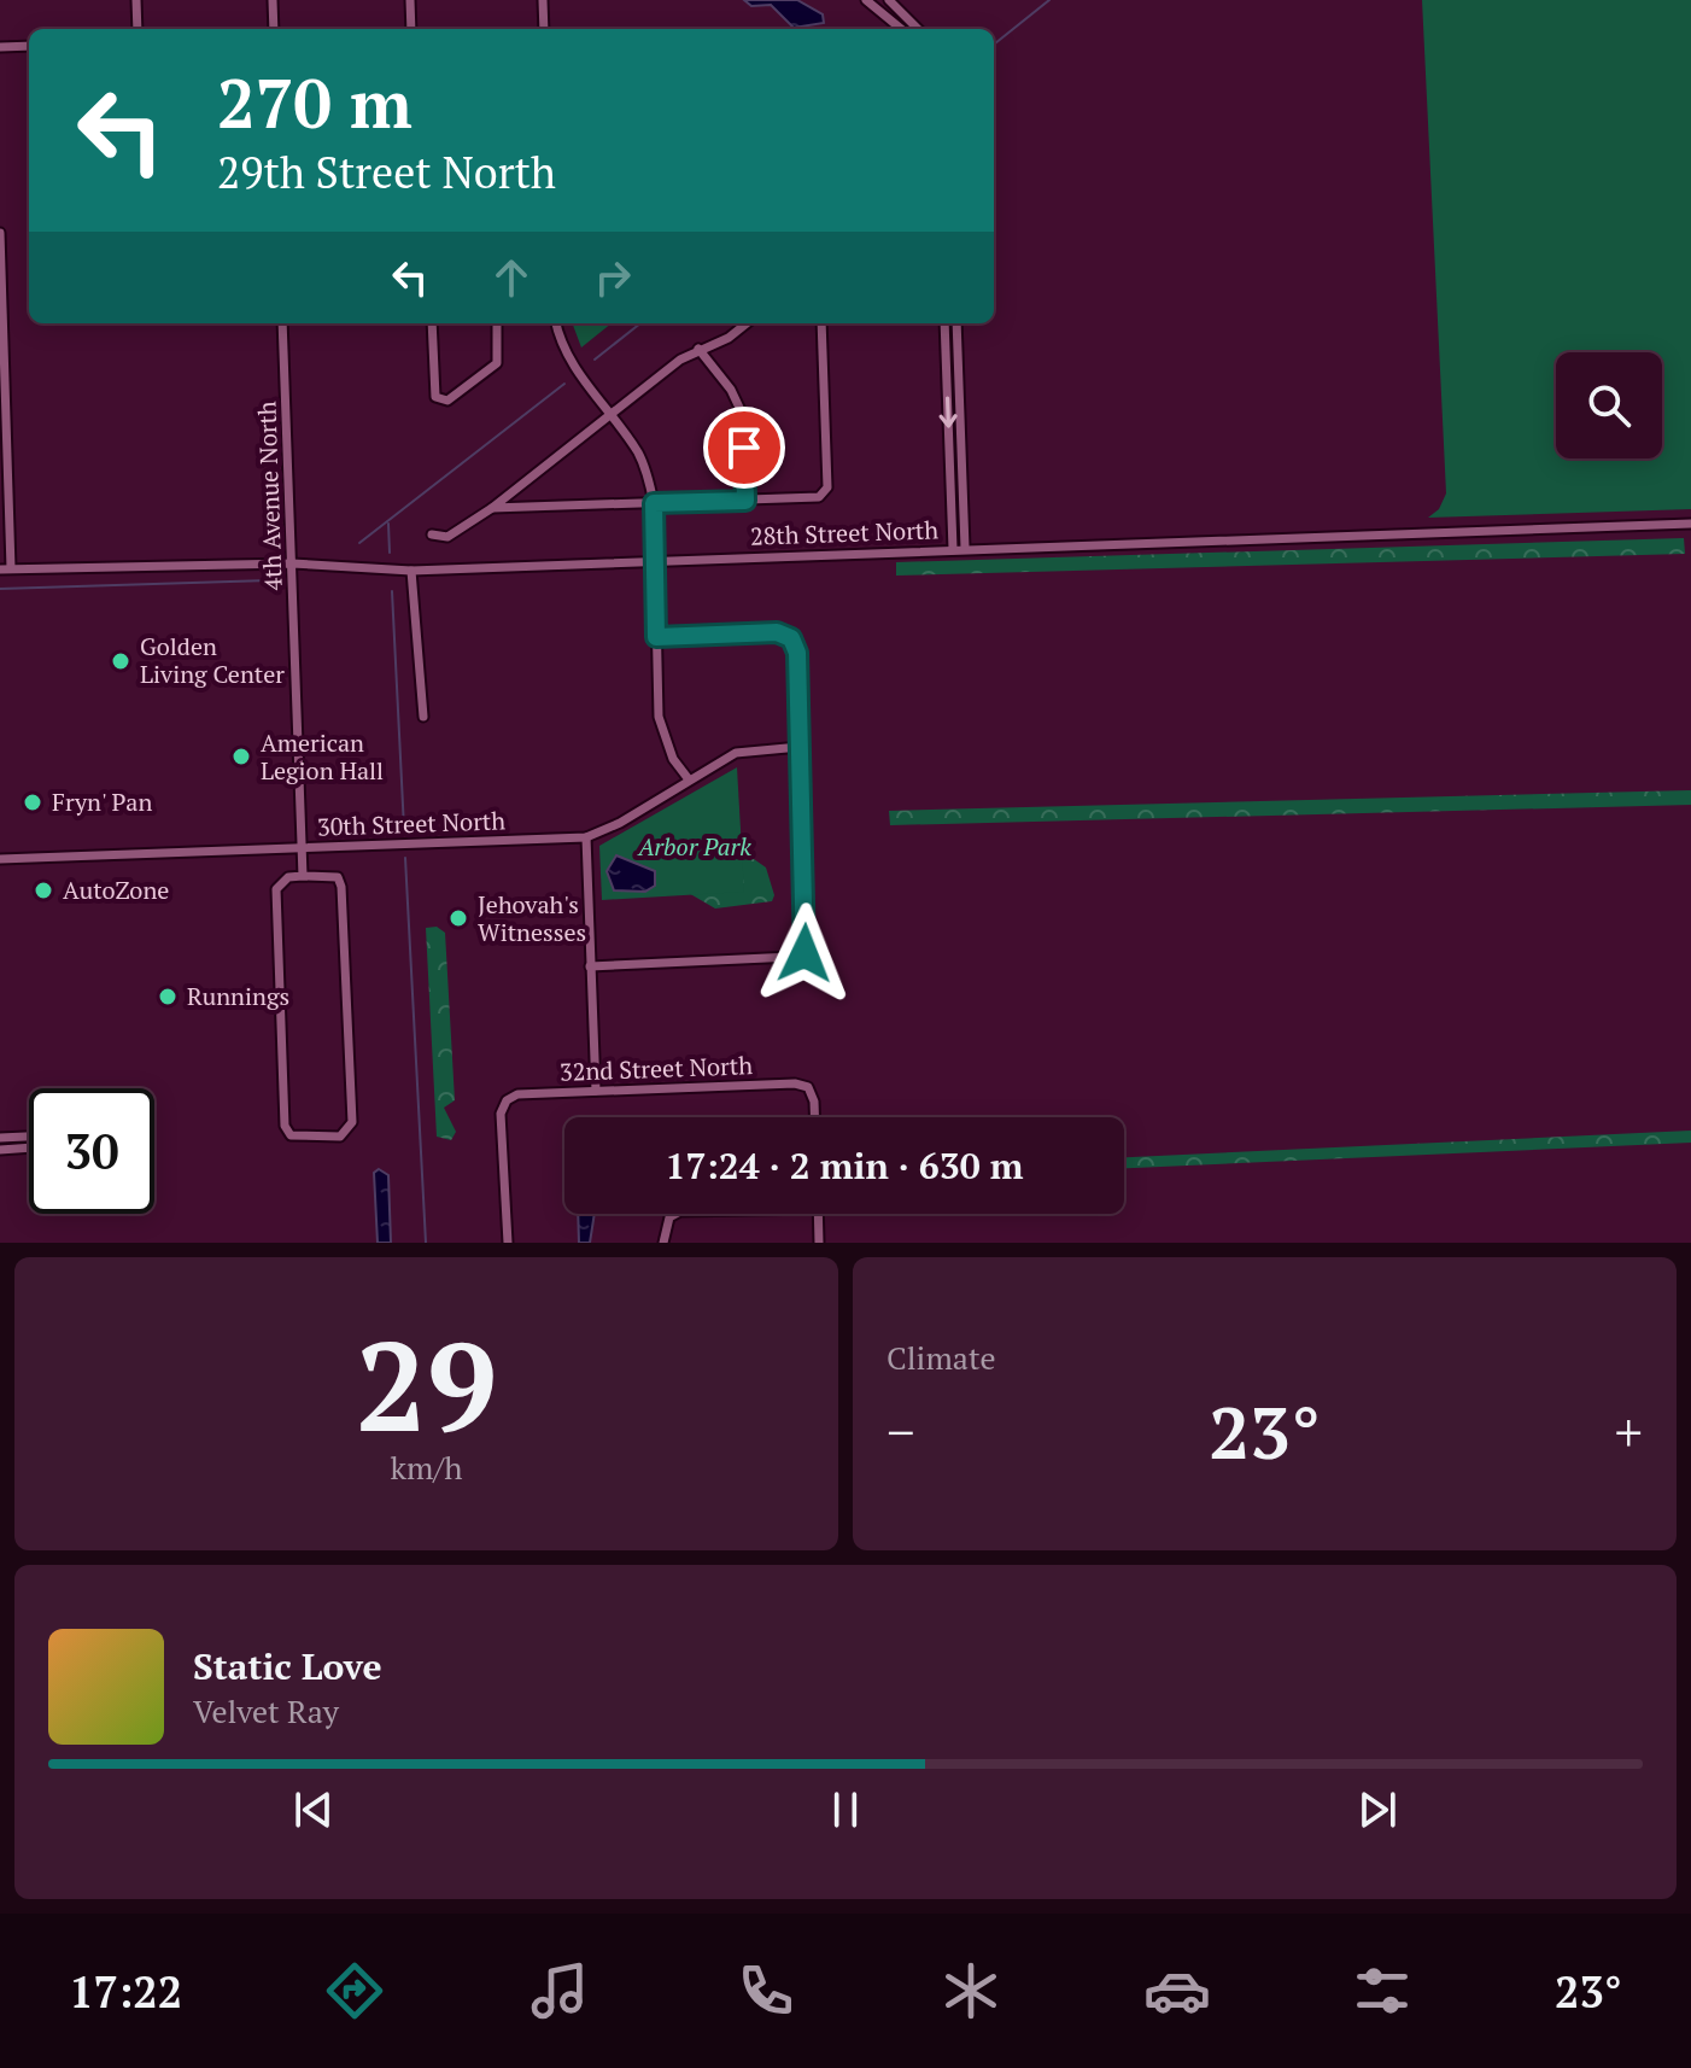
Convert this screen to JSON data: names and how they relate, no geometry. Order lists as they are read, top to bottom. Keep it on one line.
{"streets":{"street":["4th Avenue North","28th Street North","30th Street North","32nd Street North"]},"crossings":[["4th Avenue North","28th Street North"],["4th Avenue North","30th Street North"]],"parks":["Arbor Park"],"places":["Golden Living Center","American Legion Hall","Fryn' Pan","AutoZone","Jehovah's Witnesses","Runnings"],"page":{"turn":["270 m","29th Street North"],"limit":"30","trip":"17:24 · 2 min · 630 m","tile":[["29","km/h"],"Climate"],"heat":["−","23°","+"],"song":["Static Love","Velvet Ray"],"tabs":["17:22","23°"]}}
